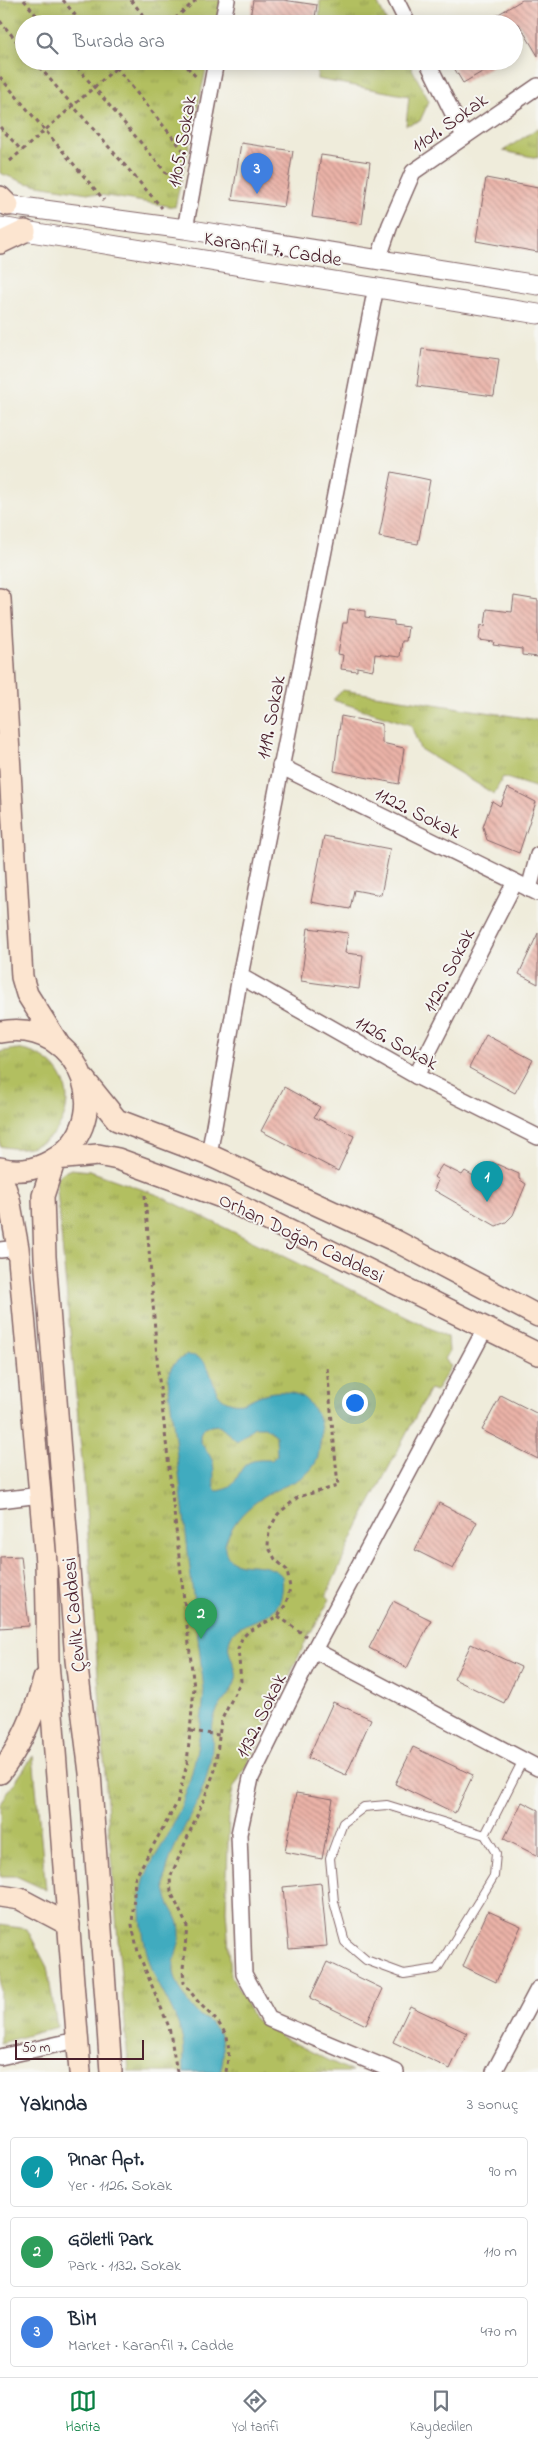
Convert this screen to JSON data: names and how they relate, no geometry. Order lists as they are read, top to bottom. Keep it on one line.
{"streets":{"main road":["Orhan Doğan Caddesi","Çevlik Caddesi"],"street":["1101. Sokak","1105. Sokak","Karanfil 7. Cadde","1119. Sokak","1122. Sokak","1120. Sokak","1126. Sokak","1132. Sokak"]},"crossings":[["1101. Sokak","Karanfil 7. Cadde"],["1105. Sokak","Karanfil 7. Cadde"],["Karanfil 7. Cadde","1119. Sokak"],["1119. Sokak","1122. Sokak"],["1119. Sokak","1126. Sokak"],["1122. Sokak","1120. Sokak"],["1120. Sokak","1126. Sokak"],["Orhan Doğan Caddesi","Çevlik Caddesi"],["Orhan Doğan Caddesi","1132. Sokak"]],"scale_bar":"50 m","page":{"search":"Burada ara","pins":["3","1","2"],"scale":"50 m","heading":["Yakında","3 sonuç"],"list":[{"mark":"1","name":"Pınar Apt.","note":"Yer · 1126. Sokak","value":"90 m"},{"mark":"2","name":"Göletli Park","note":"Park · 1132. Sokak","value":"110 m"},{"mark":"3","name":"BİM","note":"Market · Karanfil 7. Cadde","value":"470 m"}],"nav":["Harita","Yol tarifi","Kaydedilen"]}}
